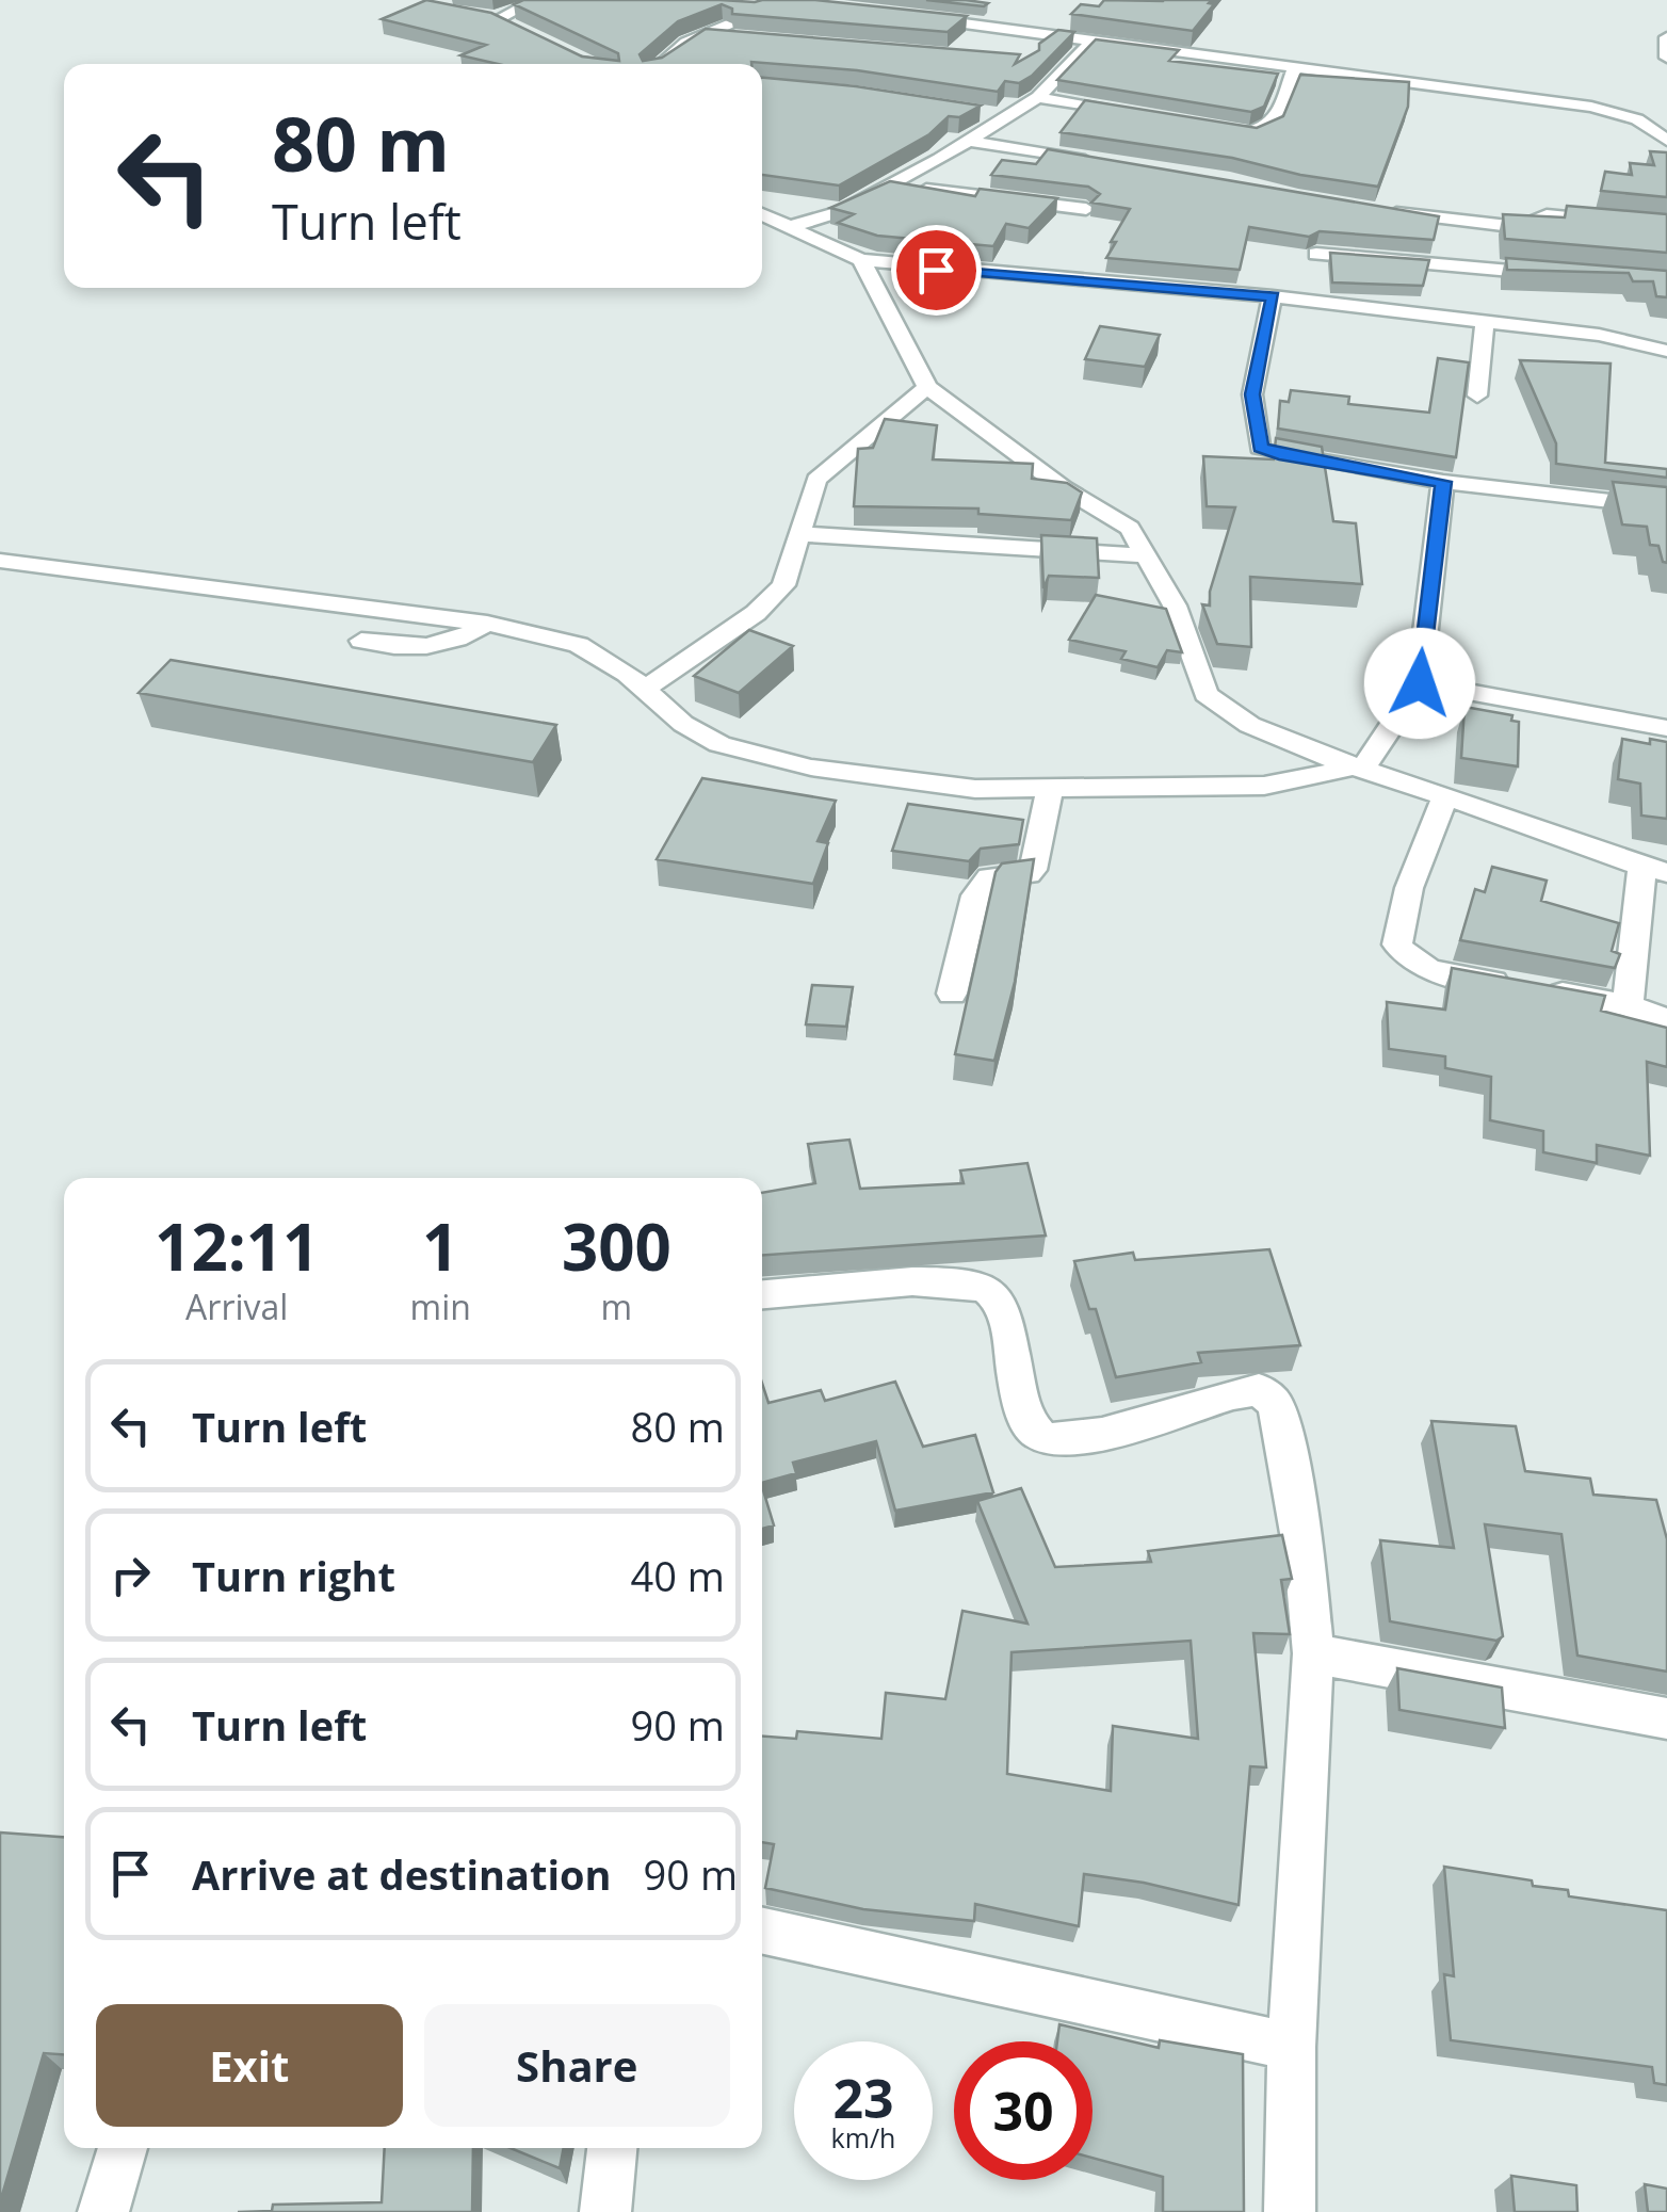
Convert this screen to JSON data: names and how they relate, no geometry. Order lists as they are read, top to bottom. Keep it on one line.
{"page":{"turn":["80 m","Turn left"],"eta":["12:11","Arrival","1","min","300","m"],"list":[{"name":"Turn left","value":"80 m"},{"name":"Turn right","value":"40 m"},{"name":"Turn left","value":"90 m"},{"name":"Arrive at destination","value":"90 m"}],"buttons":["Exit","Share"],"speed":"23 km/h","limit":"30"}}
